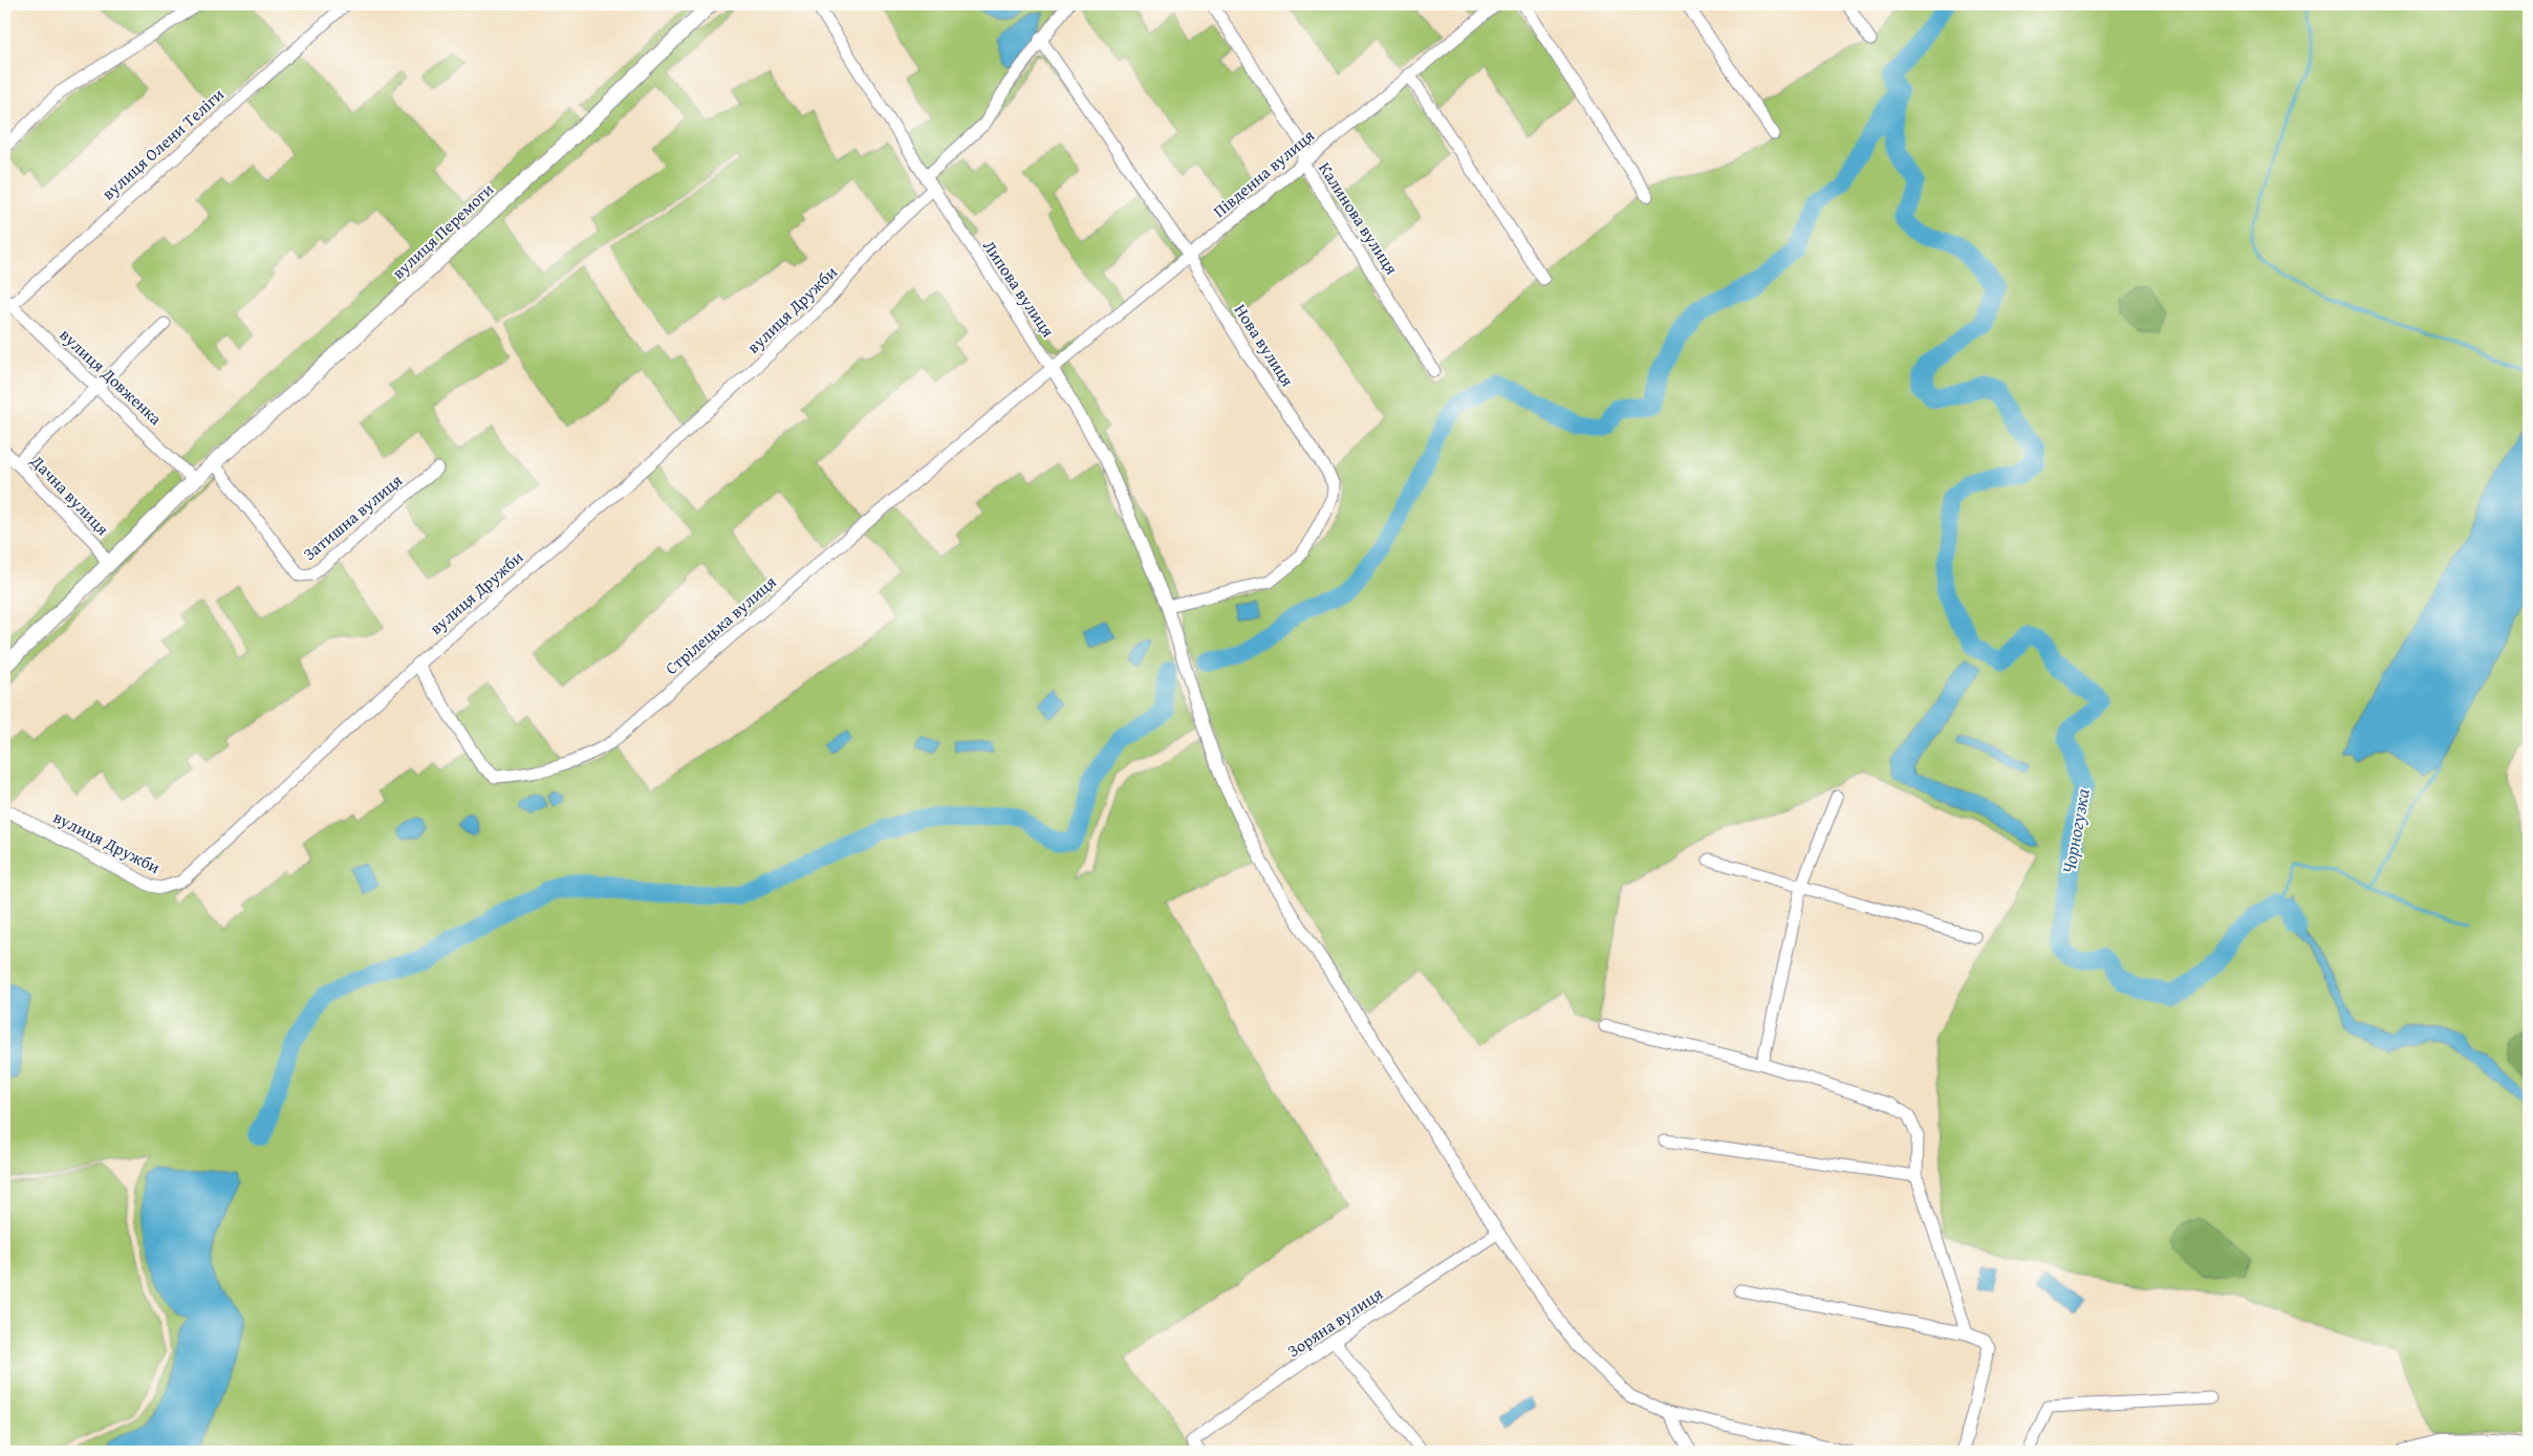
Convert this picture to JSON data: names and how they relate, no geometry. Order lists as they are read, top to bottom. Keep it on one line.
{"streets":{"main road":["вулиця Перемоги"],"street":["вулиця Олени Теліги","Південна вулиця","Калинова вулиця","Липова вулиця","вулиця Дружби","Нова вулиця","вулиця Довженка","Дачна вулиця","Затишна вулиця","Стрілецька вулиця","Зоряна вулиця"]},"crossings":[["вулиця Олени Теліги","вулиця Довженка"],["Південна вулиця","Калинова вулиця"],["Південна вулиця","Липова вулиця"],["Південна вулиця","Нова вулиця"],["Південна вулиця","Стрілецька вулиця"],["вулиця Перемоги","вулиця Довженка"],["вулиця Перемоги","Дачна вулиця"],["вулиця Перемоги","Затишна вулиця"],["Липова вулиця","вулиця Дружби"],["Липова вулиця","Нова вулиця"],["Липова вулиця","Стрілецька вулиця"],["Липова вулиця","Зоряна вулиця"],["вулиця Дружби","Стрілецька вулиця"]],"water":["Чорногузка"]}
